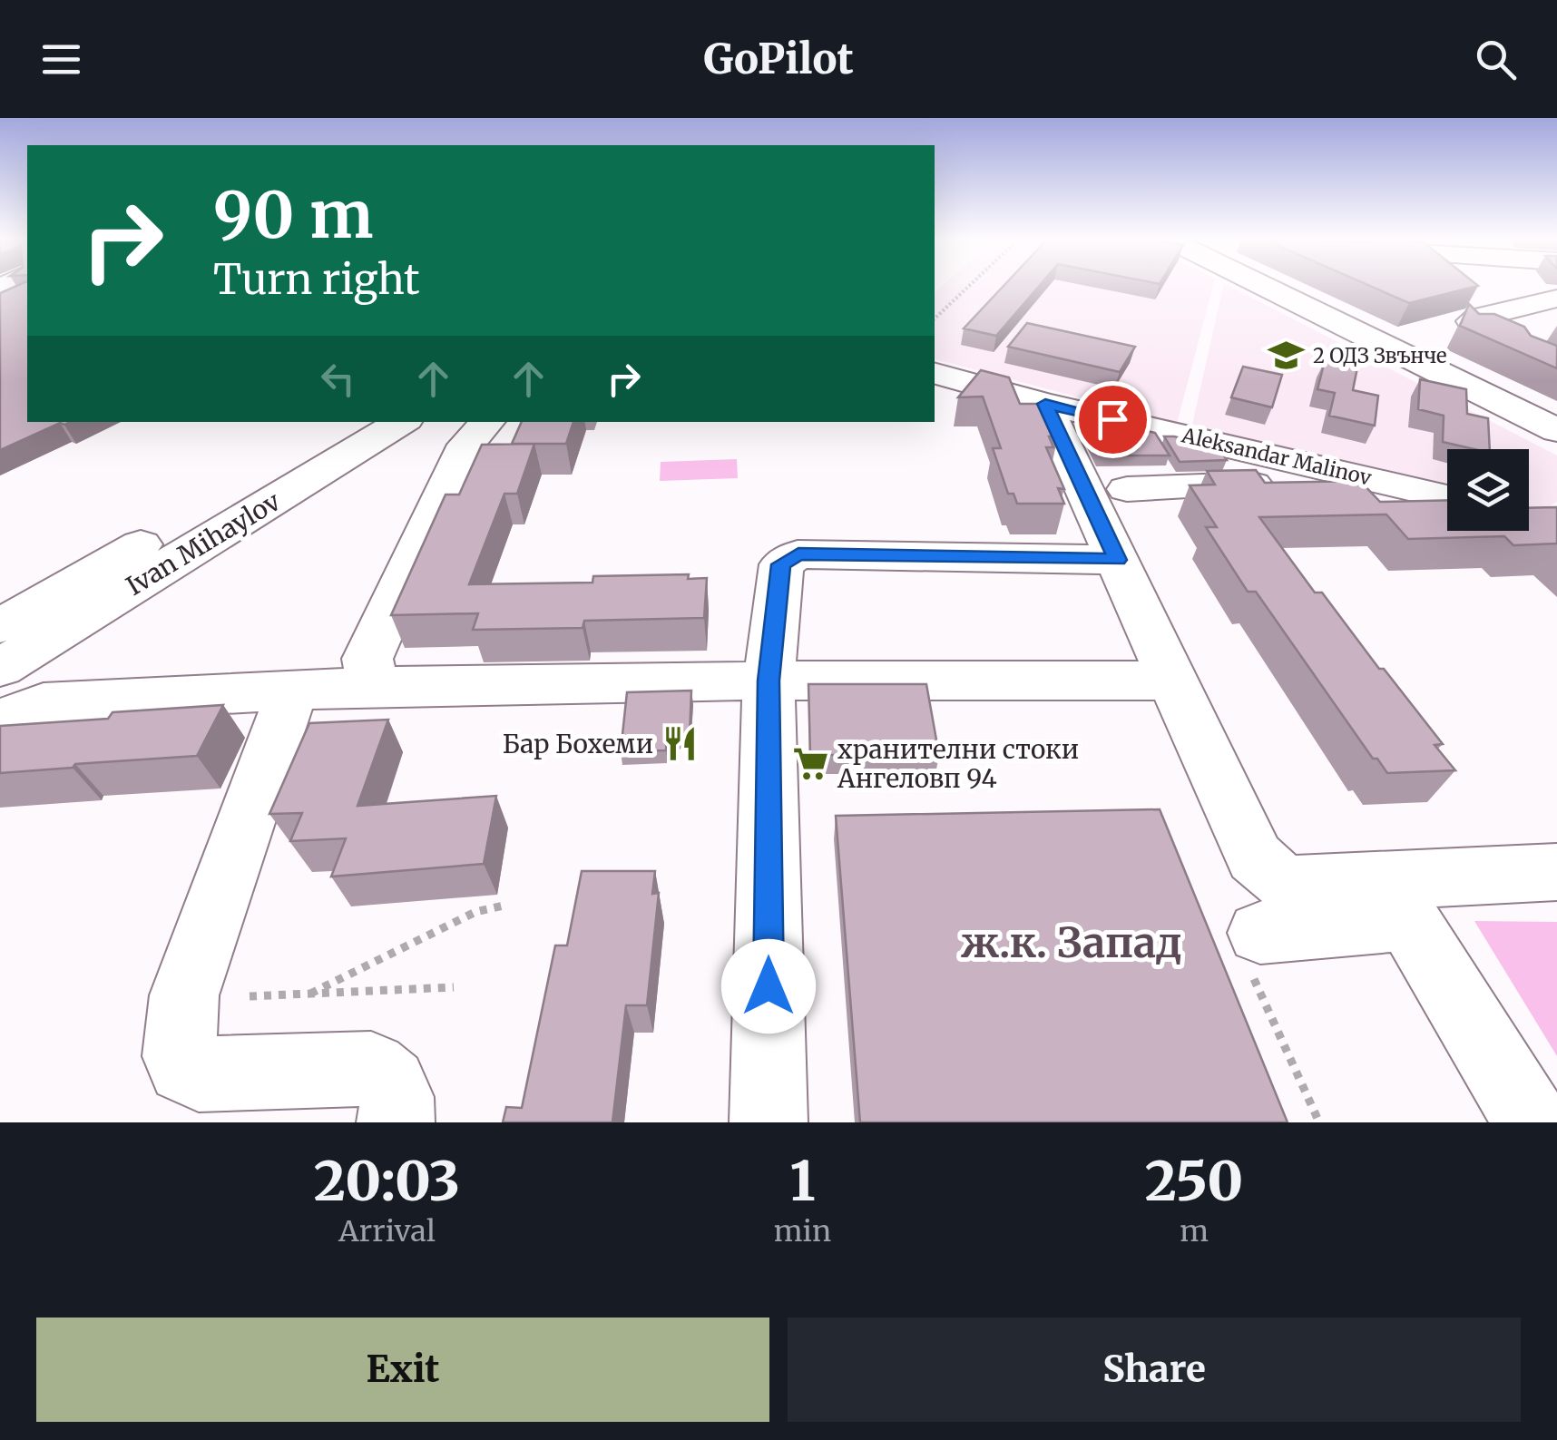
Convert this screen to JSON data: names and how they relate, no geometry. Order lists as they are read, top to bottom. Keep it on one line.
{"streets":{"street":["Aleksandar Malinov","Ivan Mihaylov"]},"districts":["ж.к. Запад"],"places":{"school or university":["2 ОДЗ Звънче"],"restaurant":["Бар Бохеми"],"supermarket":["хранителни стоки Ангеловп 94"]},"page":{"header":"GoPilot","turn":["90 m","Turn right"],"eta":["20:03","Arrival","1","min","250","m"],"buttons":["Exit","Share"]}}
